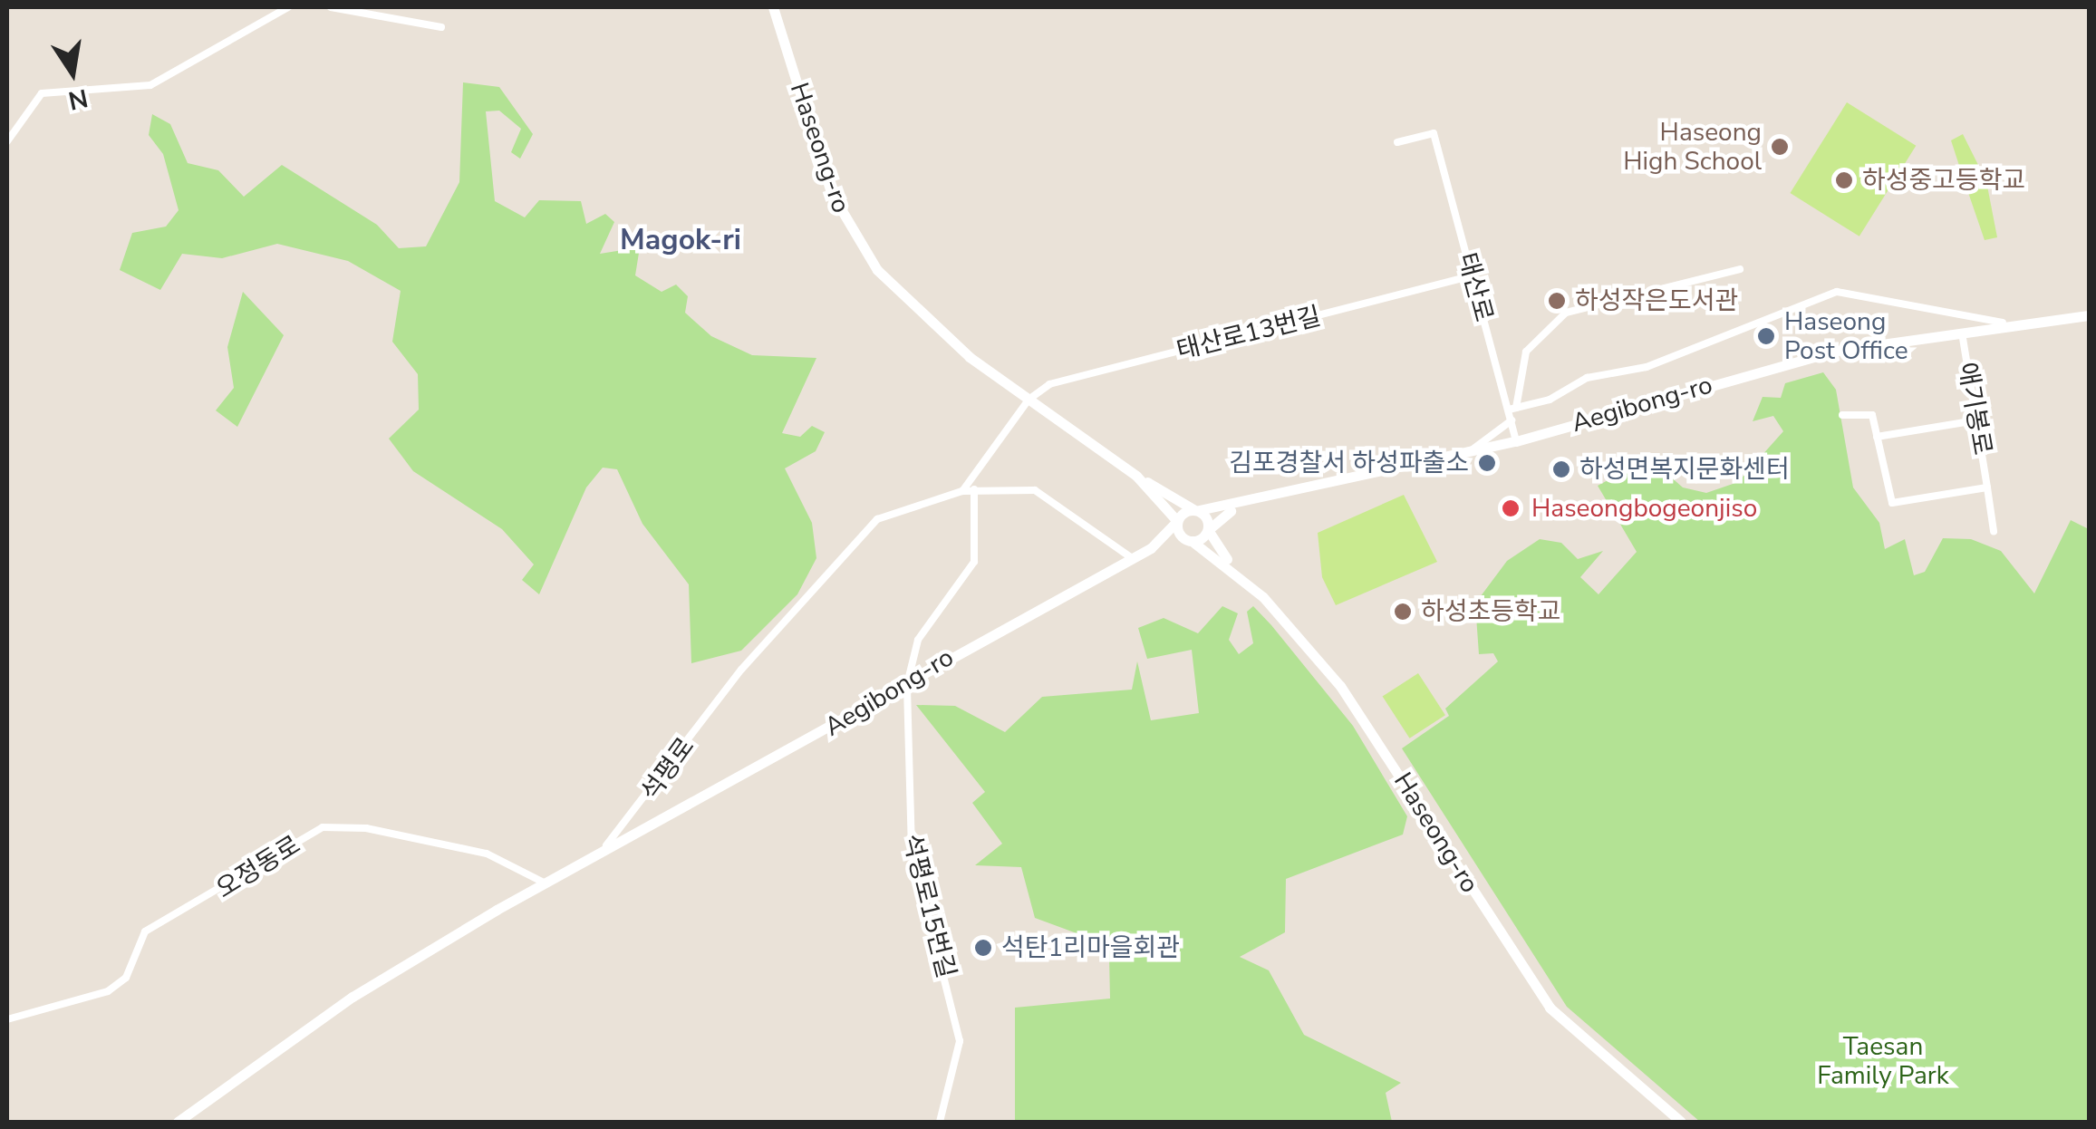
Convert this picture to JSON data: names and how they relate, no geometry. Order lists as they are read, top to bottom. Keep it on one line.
{"streets":{"street":["Haseong-ro","태산로","태산로13번길","Aegibong-ro","애기봉로","석평로","오정동로","석평로15번길"]},"crossings":[["Haseong-ro","태산로13번길"],["Haseong-ro","Aegibong-ro"],["태산로","태산로13번길"],["태산로","Aegibong-ro"],["Aegibong-ro","애기봉로"],["Aegibong-ro","석평로"],["Aegibong-ro","석평로15번길"],["석평로","오정동로"],["석평로","석평로15번길"]],"districts":["Magok-ri"],"parks":["Taesan Family Park"],"places":["Haseong High School","하성중고등학교","하성작은도서관","Haseong Post Office","김포경찰서 하성파출소","하성면복지문화센터","Haseongbogeonjiso","하성초등학교","석탄1리마을회관"],"north":"bottom"}
